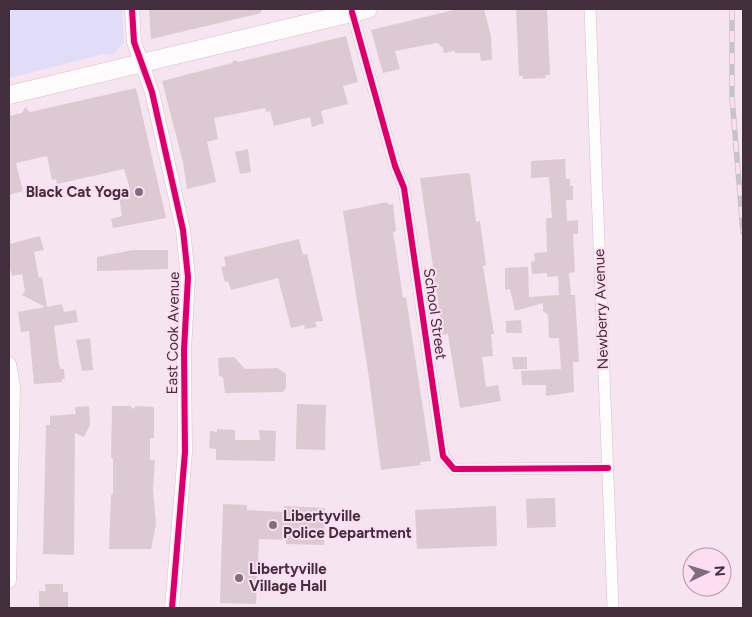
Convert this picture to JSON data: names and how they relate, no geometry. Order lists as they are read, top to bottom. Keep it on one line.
{"streets":{"street":["Newberry Avenue","School Street","East Cook Avenue"]},"crossings":[["Newberry Avenue","School Street"]],"places":["Black Cat Yoga","Libertyville Police Department","Libertyville Village Hall"],"north":"right"}
